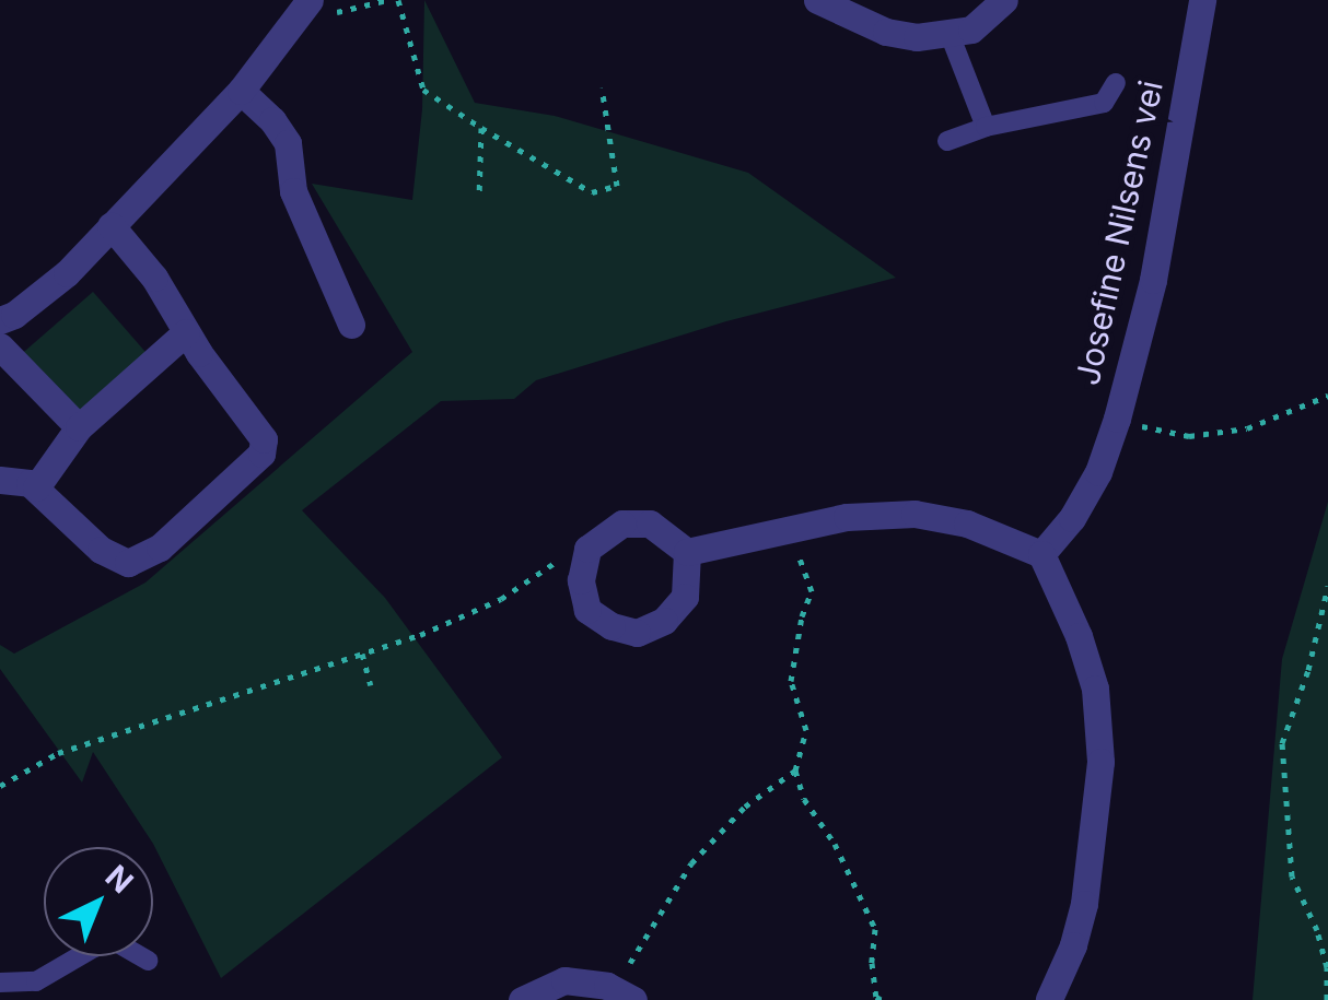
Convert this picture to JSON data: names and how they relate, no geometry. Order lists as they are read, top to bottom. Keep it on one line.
{"streets":{"street":["Josefine Nilsens vei"]},"north":"top right"}
